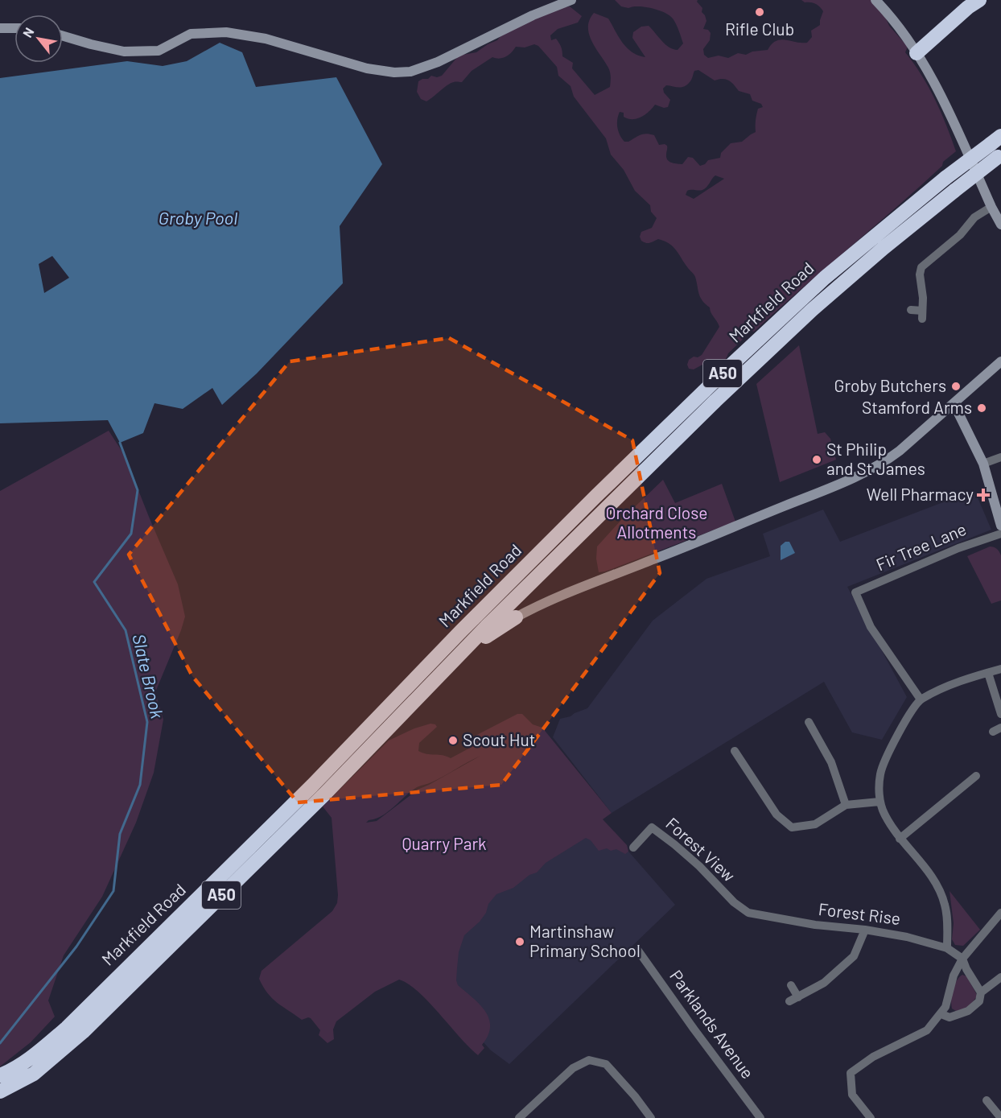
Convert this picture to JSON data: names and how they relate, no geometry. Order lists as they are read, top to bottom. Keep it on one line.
{"streets":{"highway":["Markfield Road","A50"],"street":["Fir Tree Lane","Forest View","Forest Rise","Parklands Avenue"]},"crossings":[["Forest View","Forest Rise"]],"water":["Groby Pool","Slate Brook"],"parks":["Orchard Close Allotments","Quarry Park"],"places":{"other":["Rifle Club","Groby Butchers","Stamford Arms","St Philip and St James","Scout Hut","Martinshaw Primary School"],"health":["Well Pharmacy"]},"north":"top left"}
